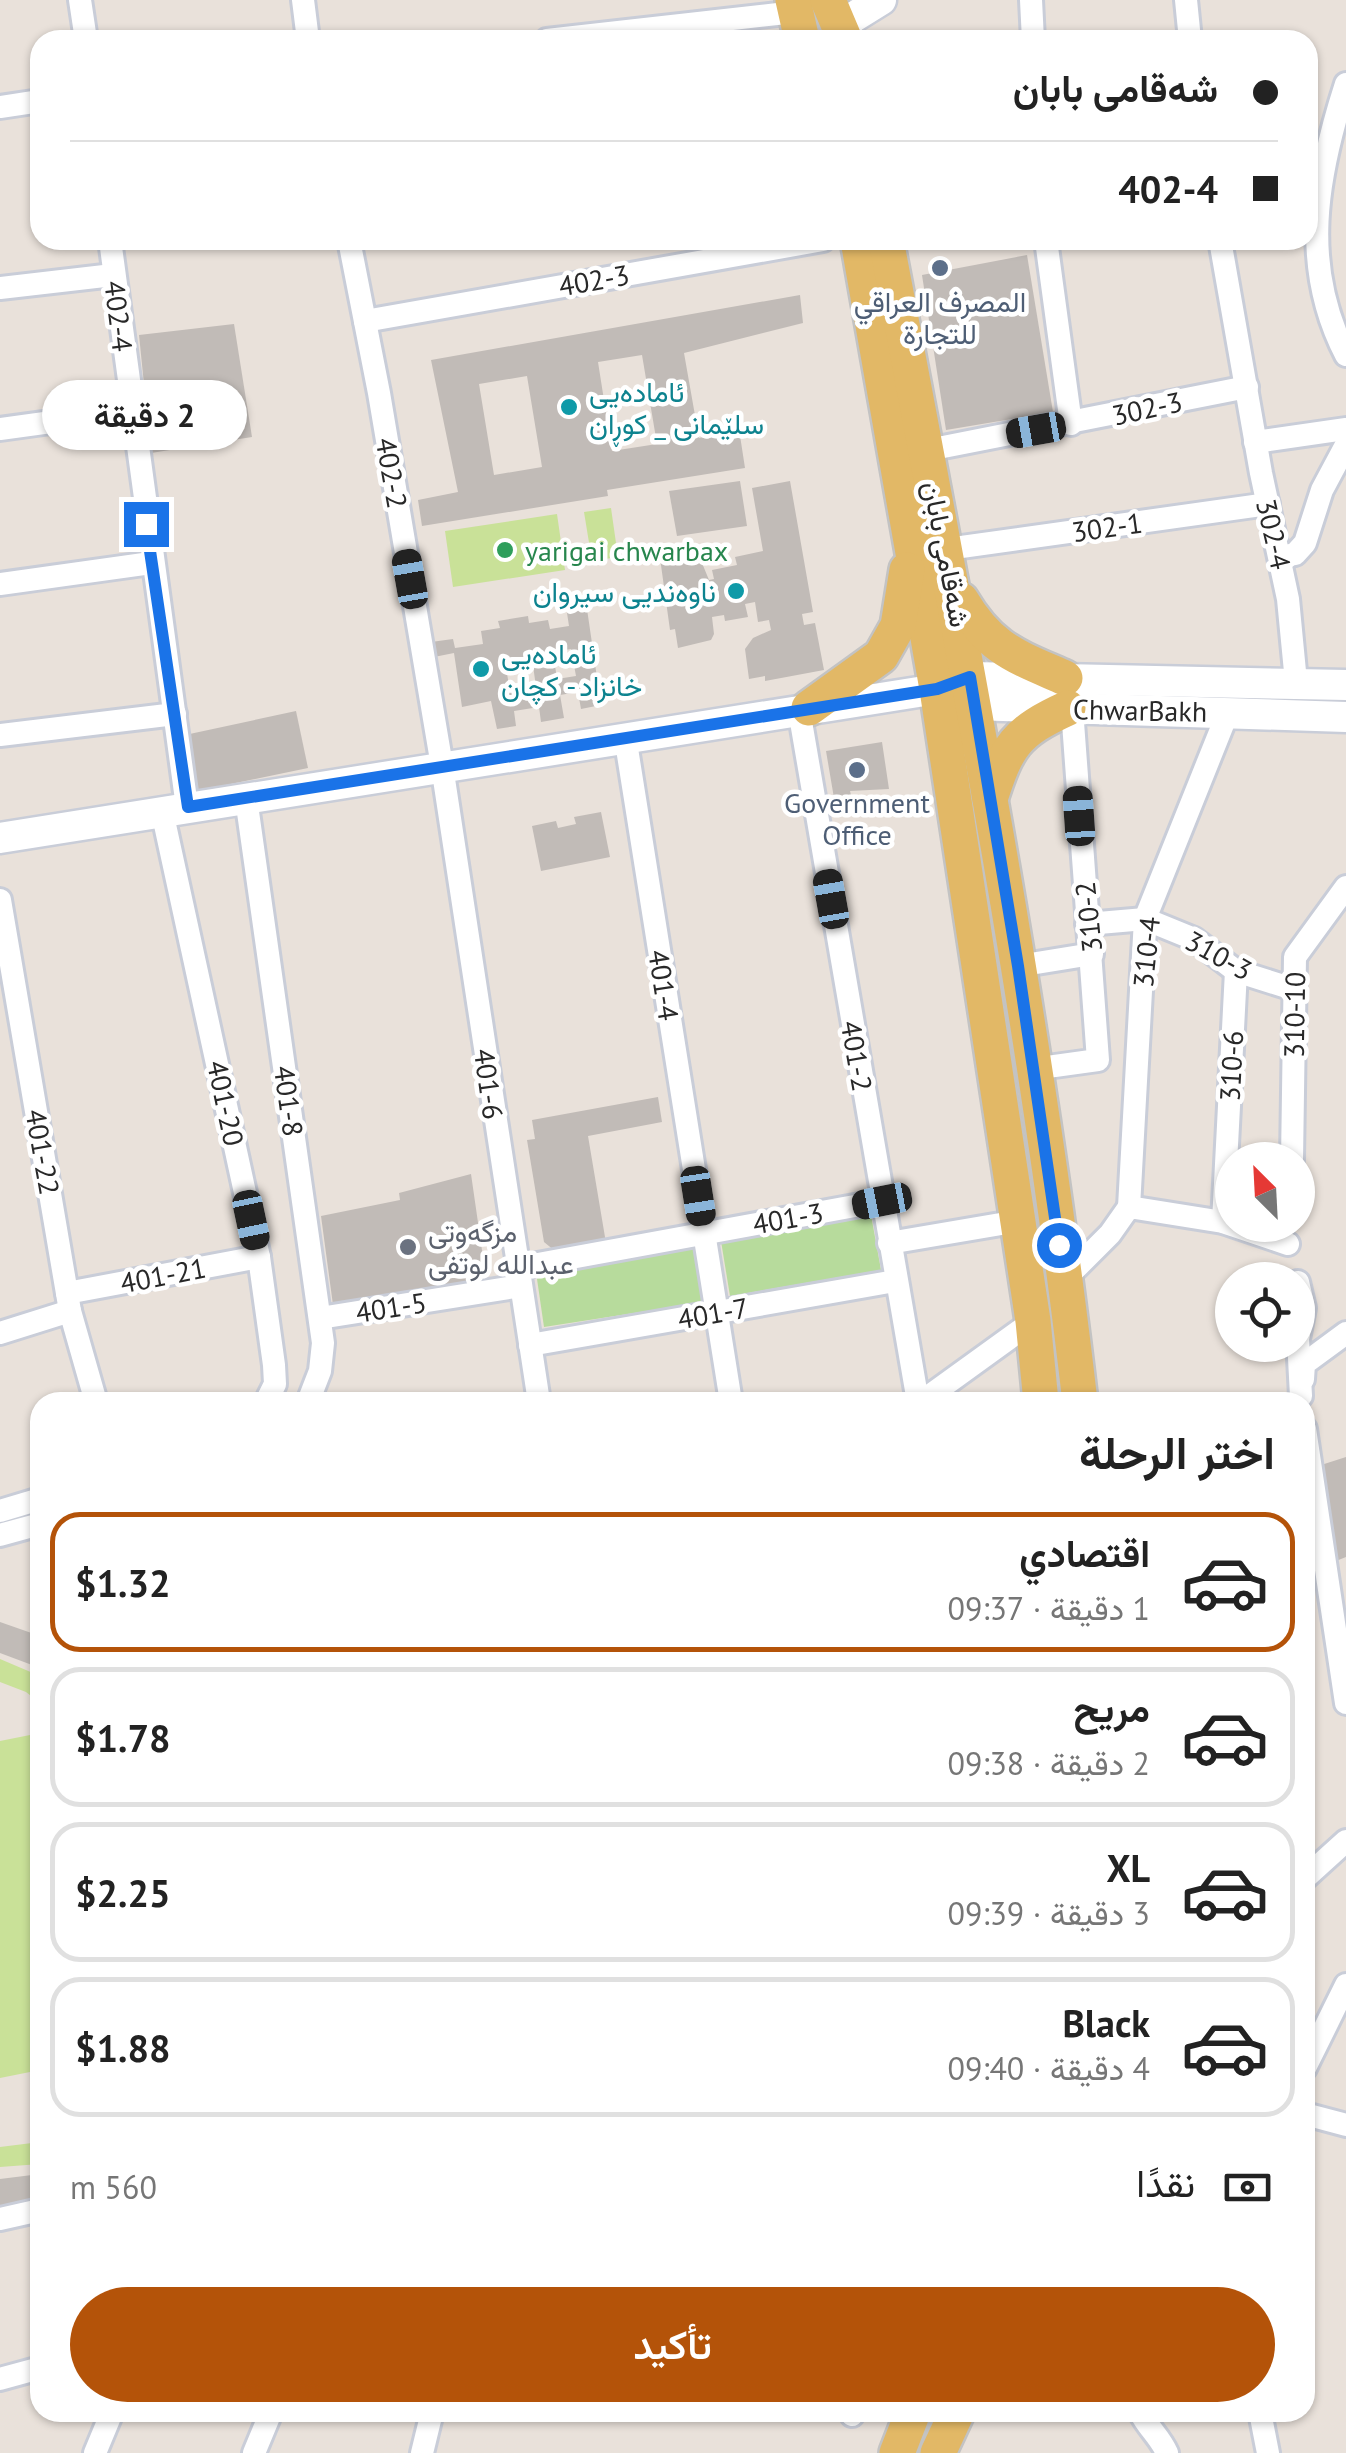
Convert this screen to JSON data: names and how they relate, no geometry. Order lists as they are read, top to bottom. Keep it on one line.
{"streets":{"main road":["شەقامی بابان"],"street":["402-3","402-4","302-3","402-2","302-1","302-4","ChwarBakh","310-2","310-4","310-3","401-4","310-10","401-2","310-6","401-6","401-8","401-20","401-22","401-3","401-21","401-5","401-7"]},"crossings":[["402-3","402-2"],["402-4","ChwarBakh"],["402-4","401-20"],["302-3","302-4"],["302-3","شەقامی بابان"],["402-2","ChwarBakh"],["402-2","401-6"],["302-1","302-4"],["302-1","شەقامی بابان"],["شەقامی بابان","ChwarBakh"],["شەقامی بابان","310-2"],["ChwarBakh","310-2"],["ChwarBakh","310-4"],["ChwarBakh","401-4"],["ChwarBakh","401-2"],["ChwarBakh","401-6"],["ChwarBakh","401-8"],["ChwarBakh","401-20"],["310-2","310-3"],["310-4","310-3"],["310-3","310-10"],["310-3","310-6"],["401-4","401-3"],["401-4","401-7"],["401-2","401-3"],["401-2","401-7"],["401-6","401-3"],["401-6","401-5"],["401-6","401-7"],["401-8","401-5"],["401-20","401-21"],["401-22","401-21"],["401-3","401-5"]],"places":["المصرف العراقي للتجارة","ئامادەیی سلێمانی _ کوڕان","yarigai chwarbax","ناوەندیی سیروان","ئامادەیی خانزاد - کچان","Government Office","مزگەوتی عبداللە لوتفی"],"north":"top left","page":{"banner":["شەقامی بابان","402-4"],"bubble":"2 دقيقة","heading":"اختر الرحلة","list":[{"name":"اقتصادي","note":"1 دقيقة · 09:37","value":"$1.32"},{"name":"مريح","note":"2 دقيقة · 09:38","value":"$1.78"},{"name":"XL","note":"3 دقيقة · 09:39","value":"$2.25"},{"name":"Black","note":"4 دقيقة · 09:40","value":"$1.88"}],"pay":["نقدًا","560 m"],"buttons":"تأكيد"}}
